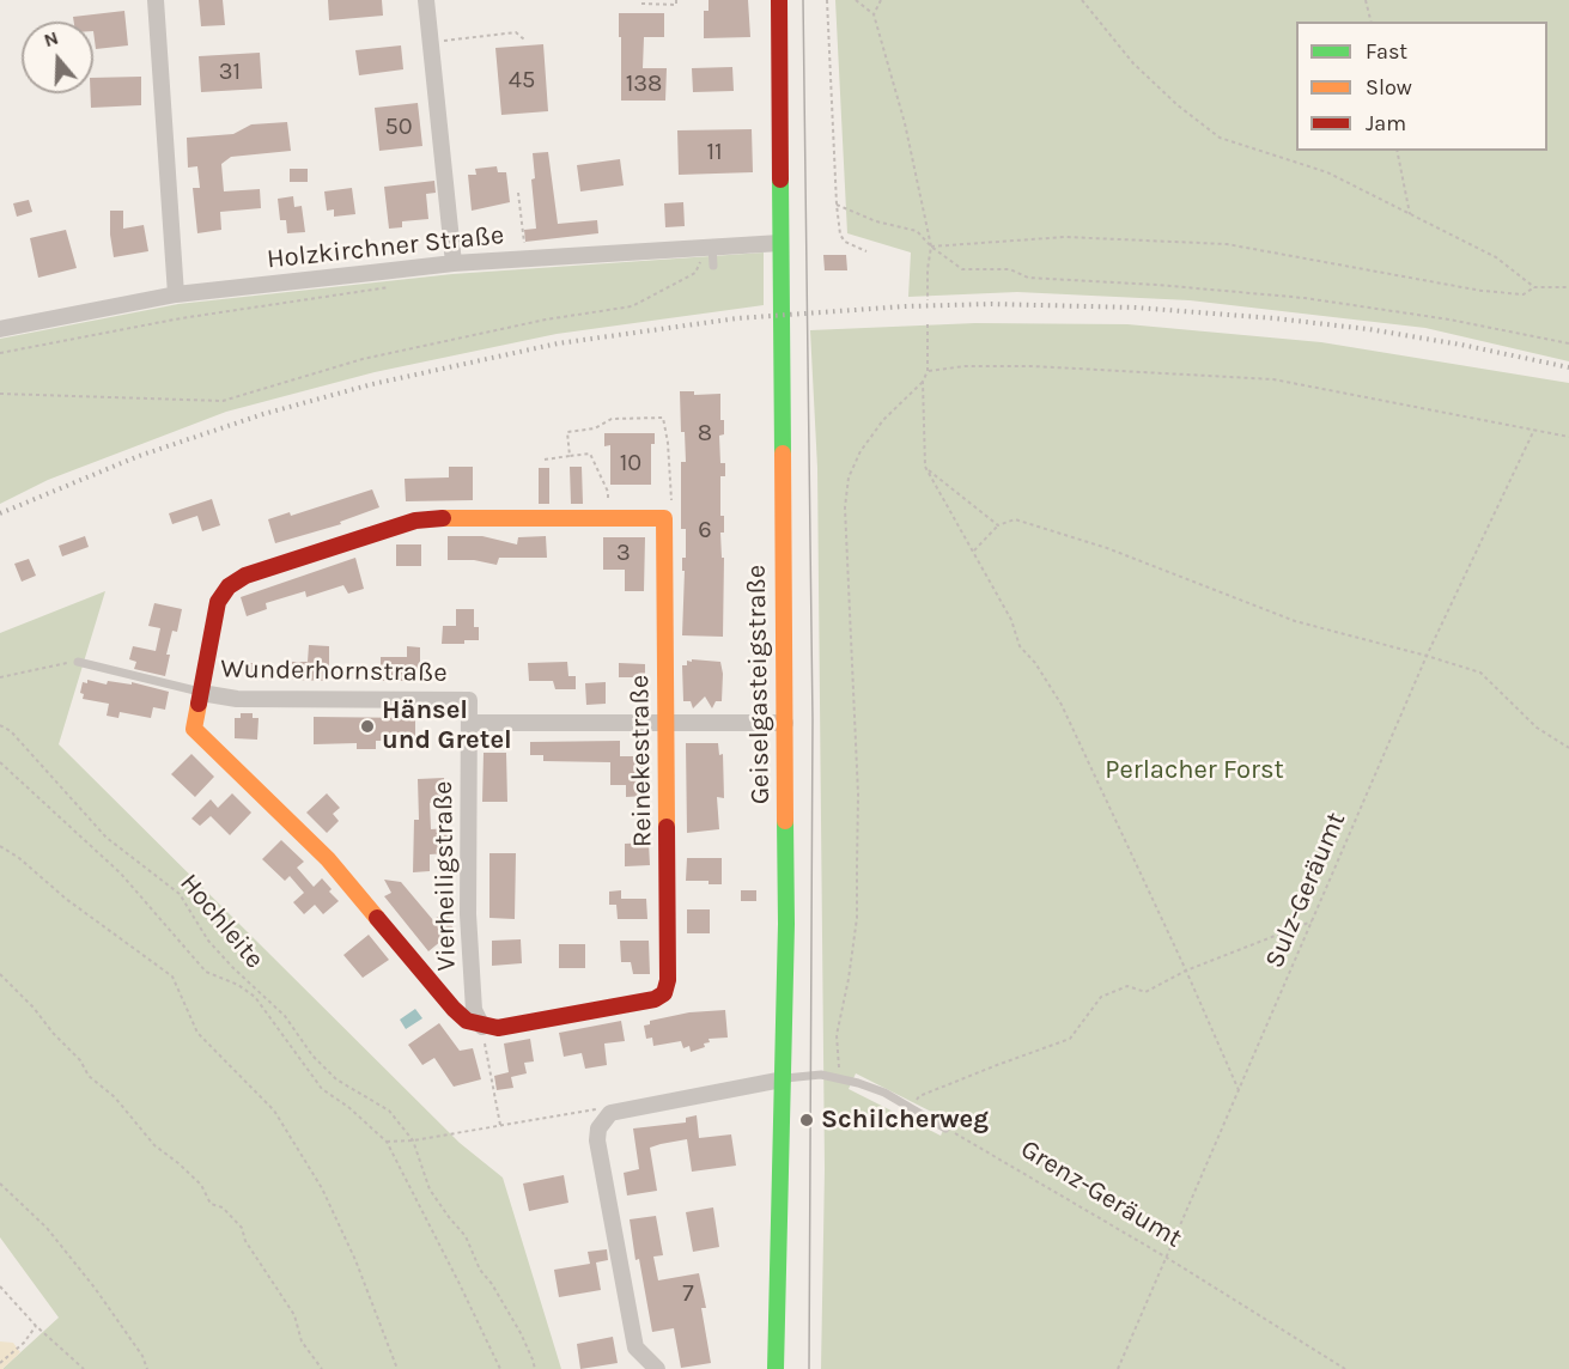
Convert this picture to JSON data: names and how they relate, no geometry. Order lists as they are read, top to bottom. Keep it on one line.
{"streets":{"street":["Holzkirchner Straße","Wunderhornstraße","Geiselgasteigstraße","Reinekestraße","Vierheiligstraße"],"path":["Sulz-Geräumt","Hochleite","Grenz-Geräumt"]},"crossings":[["Holzkirchner Straße","Geiselgasteigstraße"],["Wunderhornstraße","Vierheiligstraße"],["Reinekestraße","Vierheiligstraße"],["Sulz-Geräumt","Grenz-Geräumt"]],"parks":["Perlacher Forst"],"places":["Hänsel und Gretel","Schilcherweg"],"house_numbers":["31","45","138","50","11","8","10","6","3","7"],"legend":["Fast","Slow","Jam"],"north":"top"}
